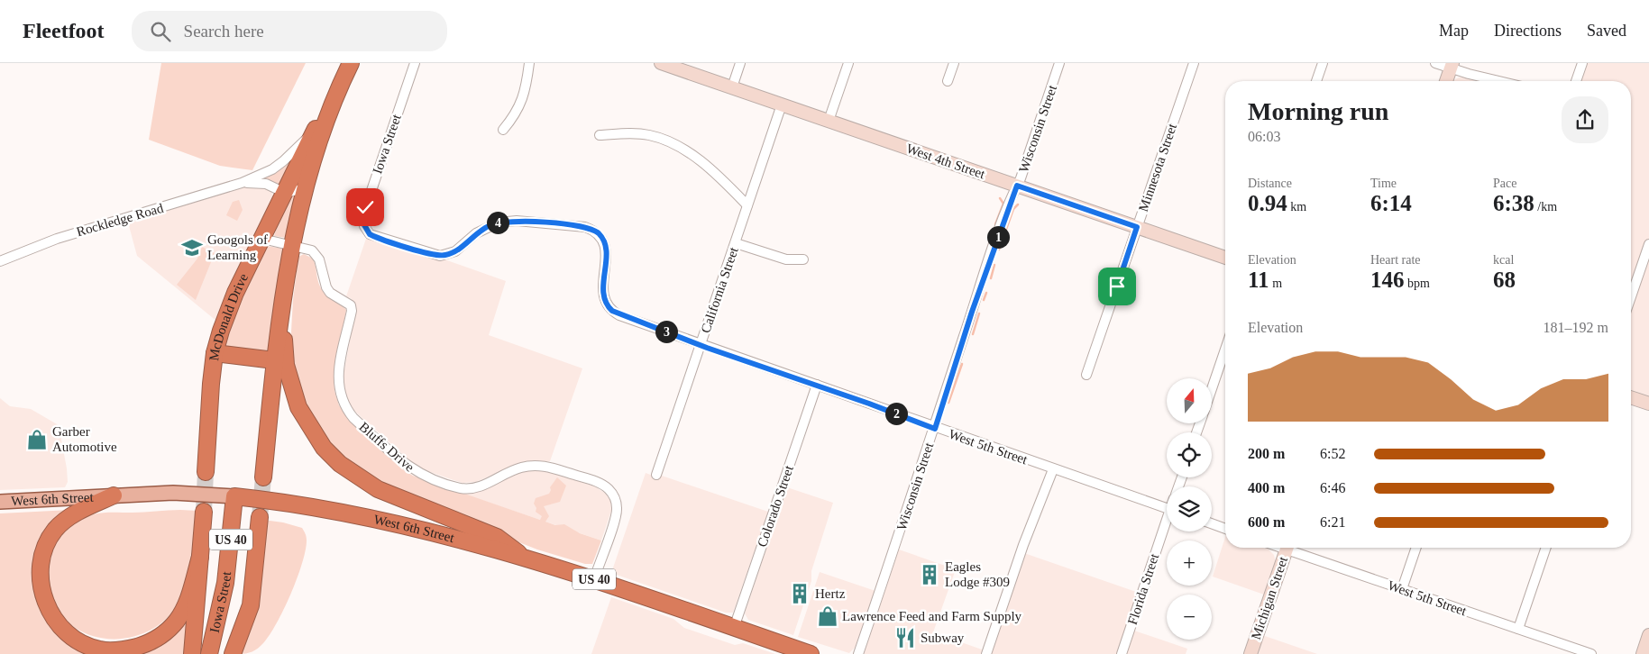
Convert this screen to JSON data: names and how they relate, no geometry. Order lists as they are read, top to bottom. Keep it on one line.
{"streets":{"highway":["Iowa Street","McDonald Drive","West 6th Street","US 40"],"street":["Wisconsin Street","West 4th Street","Minnesota Street","Rockledge Road","California Street","Bluffs Drive","West 5th Street","Colorado Street","Florida Street","Michigan Street"]},"crossings":[["Wisconsin Street","West 4th Street"],["Wisconsin Street","West 5th Street"],["Iowa Street","West 5th Street"],["Iowa Street","West 6th Street"],["West 4th Street","Minnesota Street"],["West 4th Street","California Street"],["California Street","West 5th Street"],["McDonald Drive","Bluffs Drive"],["Bluffs Drive","West 6th Street"],["West 5th Street","Colorado Street"],["West 6th Street","Colorado Street"]],"places":{"school or university":["Googols of Learning"],"shop":["Garber Automotive","Lawrence Feed and Farm Supply"],"building":["Eagles Lodge #309","Hertz"],"restaurant":["Subway"]},"north":"top","page":{"header":"Fleetfoot","search":"Search here","nav":["Map","Directions","Saved"],"heading":["Morning run","06:03"],"stats":[["Distance","0.94 km"],["Time","6:14"],["Pace","6:38 /km"],["Elevation","11 m"],["Heart rate","146 bpm"],["kcal","68"]],"pins":["4","1","3","2"],"chart":["Elevation","181–192 m"],"map_buttons":["+","−"],"list":[{"name":"200 m","note":"6:52"},{"name":"400 m","note":"6:46"},{"name":"600 m","note":"6:21"}]}}
